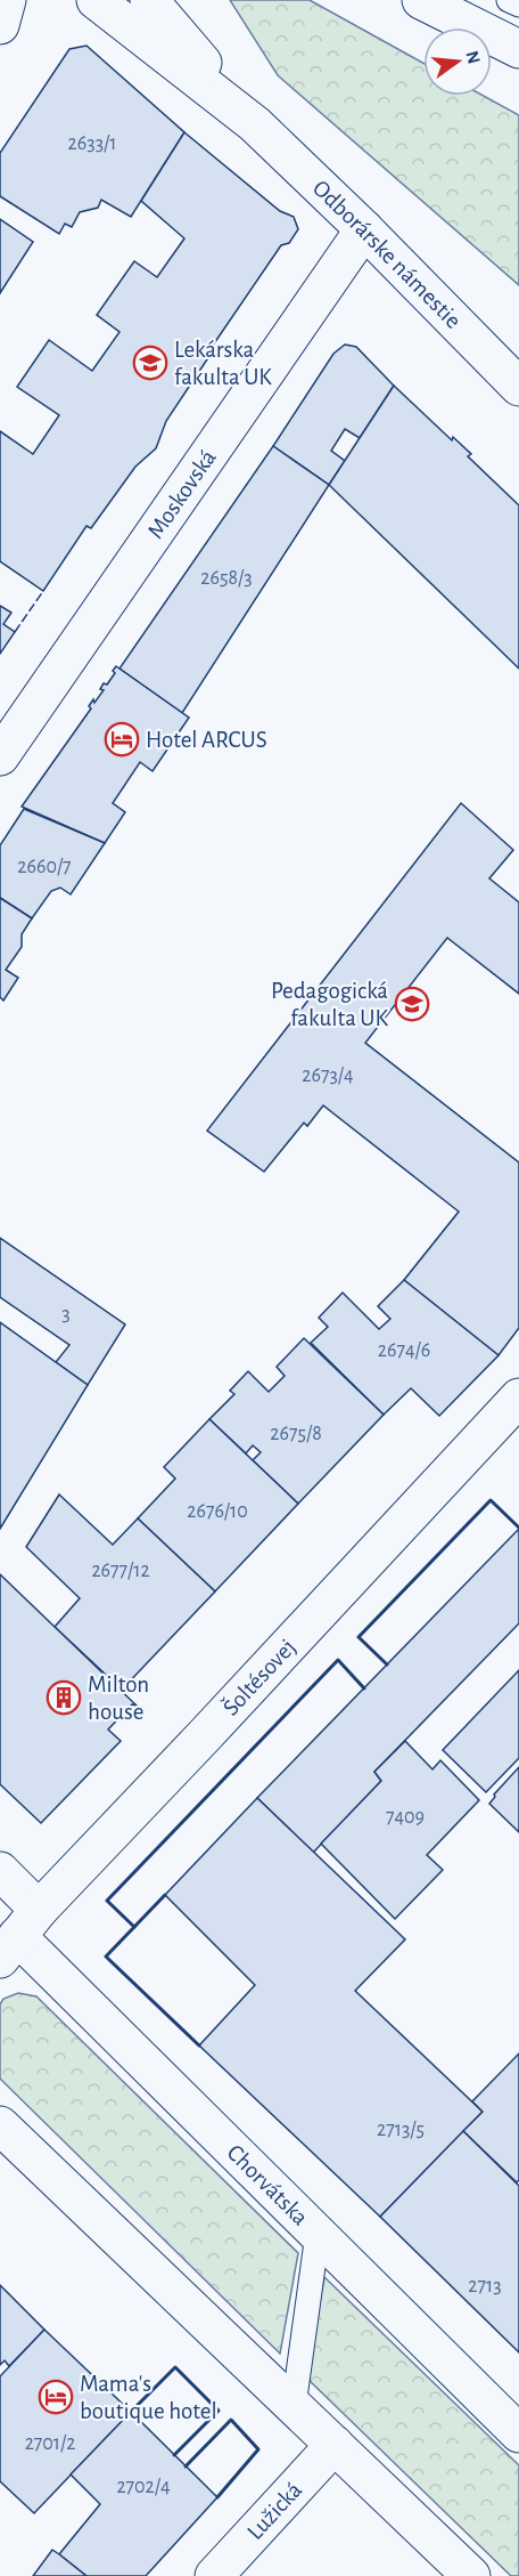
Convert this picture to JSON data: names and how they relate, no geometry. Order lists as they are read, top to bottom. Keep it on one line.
{"streets":{"street":["Odborárske námestie","Moskovská","Šoltésovej","Chorvátska","Lužická"]},"crossings":[["Odborárske námestie","Moskovská"],["Šoltésovej","Chorvátska"]],"places":{"school or university":["Lekárska fakulta UK","Pedagogická fakulta UK"],"hotel":["Hotel ARCUS","Mama's boutique hotel"],"building":["Milton house"]},"house_numbers":["2633/1","2658/3","2660/7","2673/4","3","2674/6","2675/8","2676/10","2677/12","7409","2713/5","2713","2701/2","2702/4"],"north":"right"}
